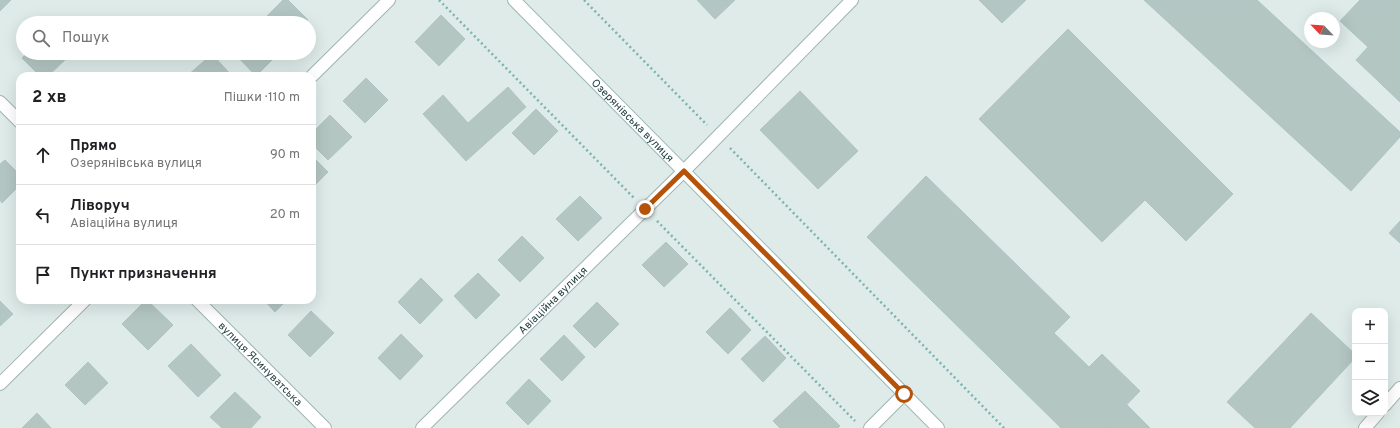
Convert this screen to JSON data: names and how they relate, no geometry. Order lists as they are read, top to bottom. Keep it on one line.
{"streets":{"street":["Озерянівська вулиця","Авіаційна вулиця","вулиця Ясинуватська"]},"crossings":[["Озерянівська вулиця","Авіаційна вулиця"]],"north":"top left","page":{"search":"Пошук","heading":["2 хв","Пішки · 110 m"],"list":[["Прямо","Озерянівська вулиця","90 m"],["Ліворуч","Авіаційна вулиця","20 m"],"Пункт призначення"],"map_buttons":["+","−"]}}
